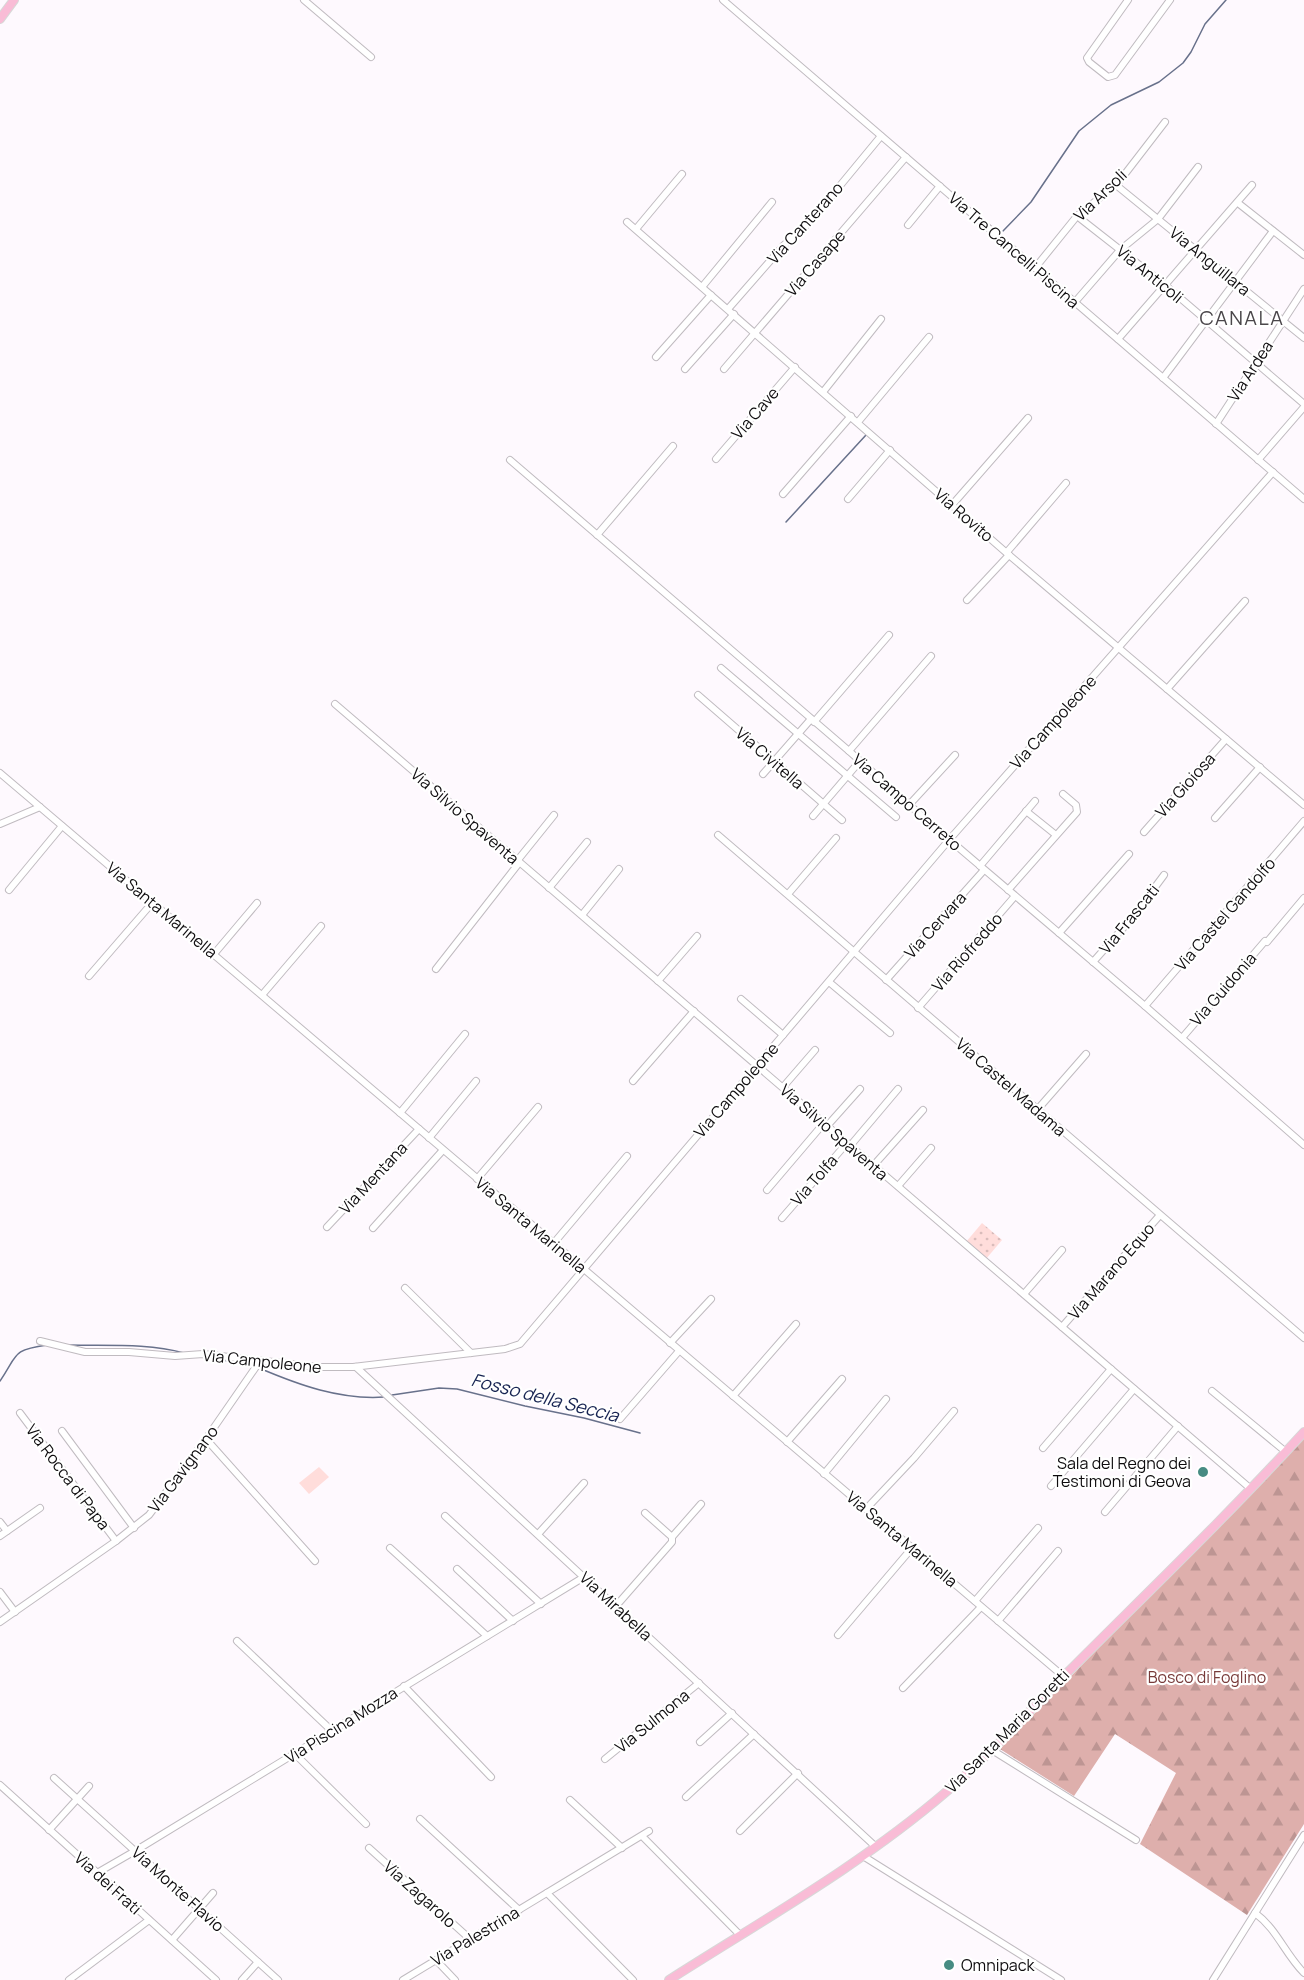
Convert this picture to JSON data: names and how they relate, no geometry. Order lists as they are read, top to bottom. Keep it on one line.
{"streets":{"main road":["Via Santa Maria Goretti"],"street":["Via Arsoli","Via Canterano","Via Tre Cancelli Piscina","Via Anguillara","Via Casape","Via Anticoli","Via Ardea","Via Cave","Via Rovito","Via Campoleone","Via Civitella","Via Gioiosa","Via Campo Cerreto","Via Silvio Spaventa","Via Santa Marinella","Via Castel Gandolfo","Via Frascati","Via Cervara","Via Riofreddo","Via Guidonia","Via Castel Madama","Via Mentana","Via Tolfa","Via Marano Equo","Via Gavignano","Via Rocca di Papa","Via Mirabella","Via Sulmona","Via Piscina Mozza","Via dei Frati","Via Monte Flavio","Via Zagarolo","Via Palestrina"]},"crossings":[["Via Arsoli","Via Tre Cancelli Piscina"],["Via Arsoli","Via Anguillara"],["Via Arsoli","Via Anticoli"],["Via Canterano","Via Tre Cancelli Piscina"],["Via Canterano","Via Rovito"],["Via Tre Cancelli Piscina","Via Casape"],["Via Tre Cancelli Piscina","Via Ardea"],["Via Tre Cancelli Piscina","Via Campoleone"],["Via Anguillara","Via Ardea"],["Via Casape","Via Rovito"],["Via Anticoli","Via Ardea"],["Via Cave","Via Rovito"],["Via Rovito","Via Campoleone"],["Via Rovito","Via Gioiosa"],["Via Campoleone","Via Campo Cerreto"],["Via Campoleone","Via Silvio Spaventa"],["Via Campoleone","Via Santa Marinella"],["Via Campoleone","Via Castel Madama"],["Via Campoleone","Via Gavignano"],["Via Campoleone","Via Mirabella"],["Via Campo Cerreto","Via Castel Gandolfo"],["Via Campo Cerreto","Via Frascati"],["Via Campo Cerreto","Via Cervara"],["Via Campo Cerreto","Via Riofreddo"],["Via Campo Cerreto","Via Guidonia"],["Via Silvio Spaventa","Via Tolfa"],["Via Silvio Spaventa","Via Marano Equo"],["Via Silvio Spaventa","Via Santa Maria Goretti"],["Via Santa Marinella","Via Mentana"],["Via Santa Marinella","Via Santa Maria Goretti"],["Via Cervara","Via Castel Madama"],["Via Riofreddo","Via Castel Madama"],["Via Castel Madama","Via Marano Equo"],["Via Gavignano","Via Rocca di Papa"],["Via Mirabella","Via Sulmona"],["Via Mirabella","Via Piscina Mozza"],["Via Mirabella","Via Santa Maria Goretti"],["Via Piscina Mozza","Via dei Frati"],["Via Piscina Mozza","Via Monte Flavio"],["Via Zagarolo","Via Palestrina"]],"districts":["CANALA"],"water":["Fosso della Seccia"],"parks":["Bosco di Foglino"],"places":["Sala del Regno dei Testimoni di Geova","Omnipack"]}
